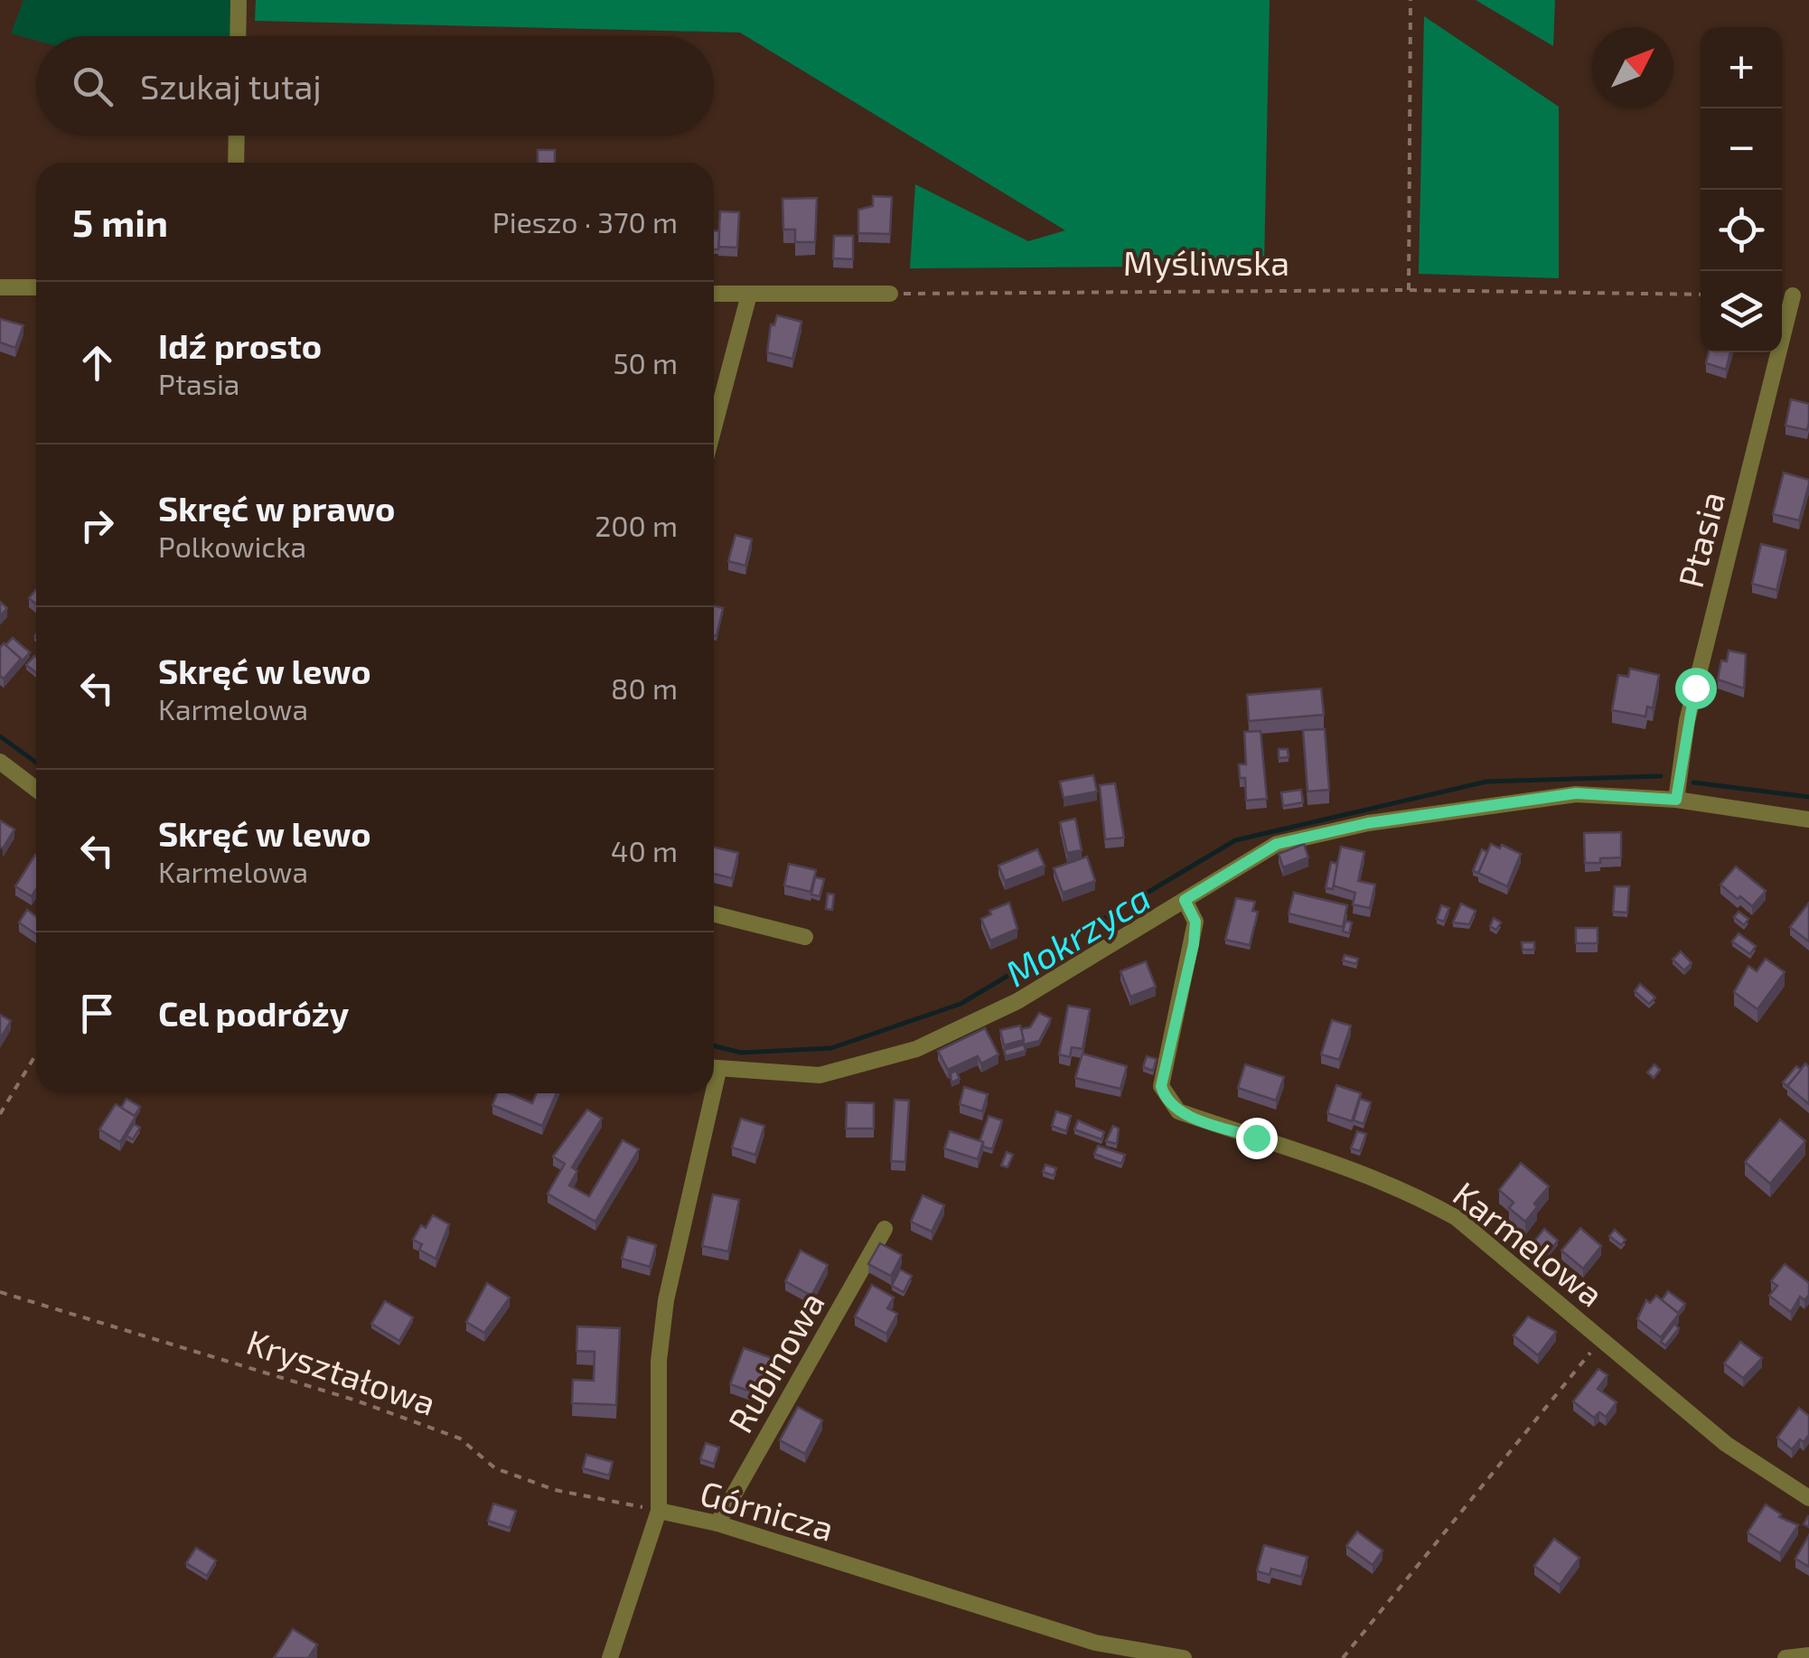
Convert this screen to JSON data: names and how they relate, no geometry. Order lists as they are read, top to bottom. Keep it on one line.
{"streets":{"street":["Ptasia","Karmelowa","Rubinowa","Górnicza"],"path":["Myśliwska","Kryształowa"]},"crossings":[["Rubinowa","Górnicza"],["Kryształowa","Górnicza"]],"water":["Mokrzyca"],"north":"top right","page":{"map_buttons":["+","−"],"search":"Szukaj tutaj","heading":["5 min","Pieszo · 370 m"],"list":[["Idź prosto","Ptasia","50 m"],["Skręć w prawo","Polkowicka","200 m"],["Skręć w lewo","Karmelowa","80 m"],["Skręć w lewo","Karmelowa","40 m"],"Cel podróży"]}}
